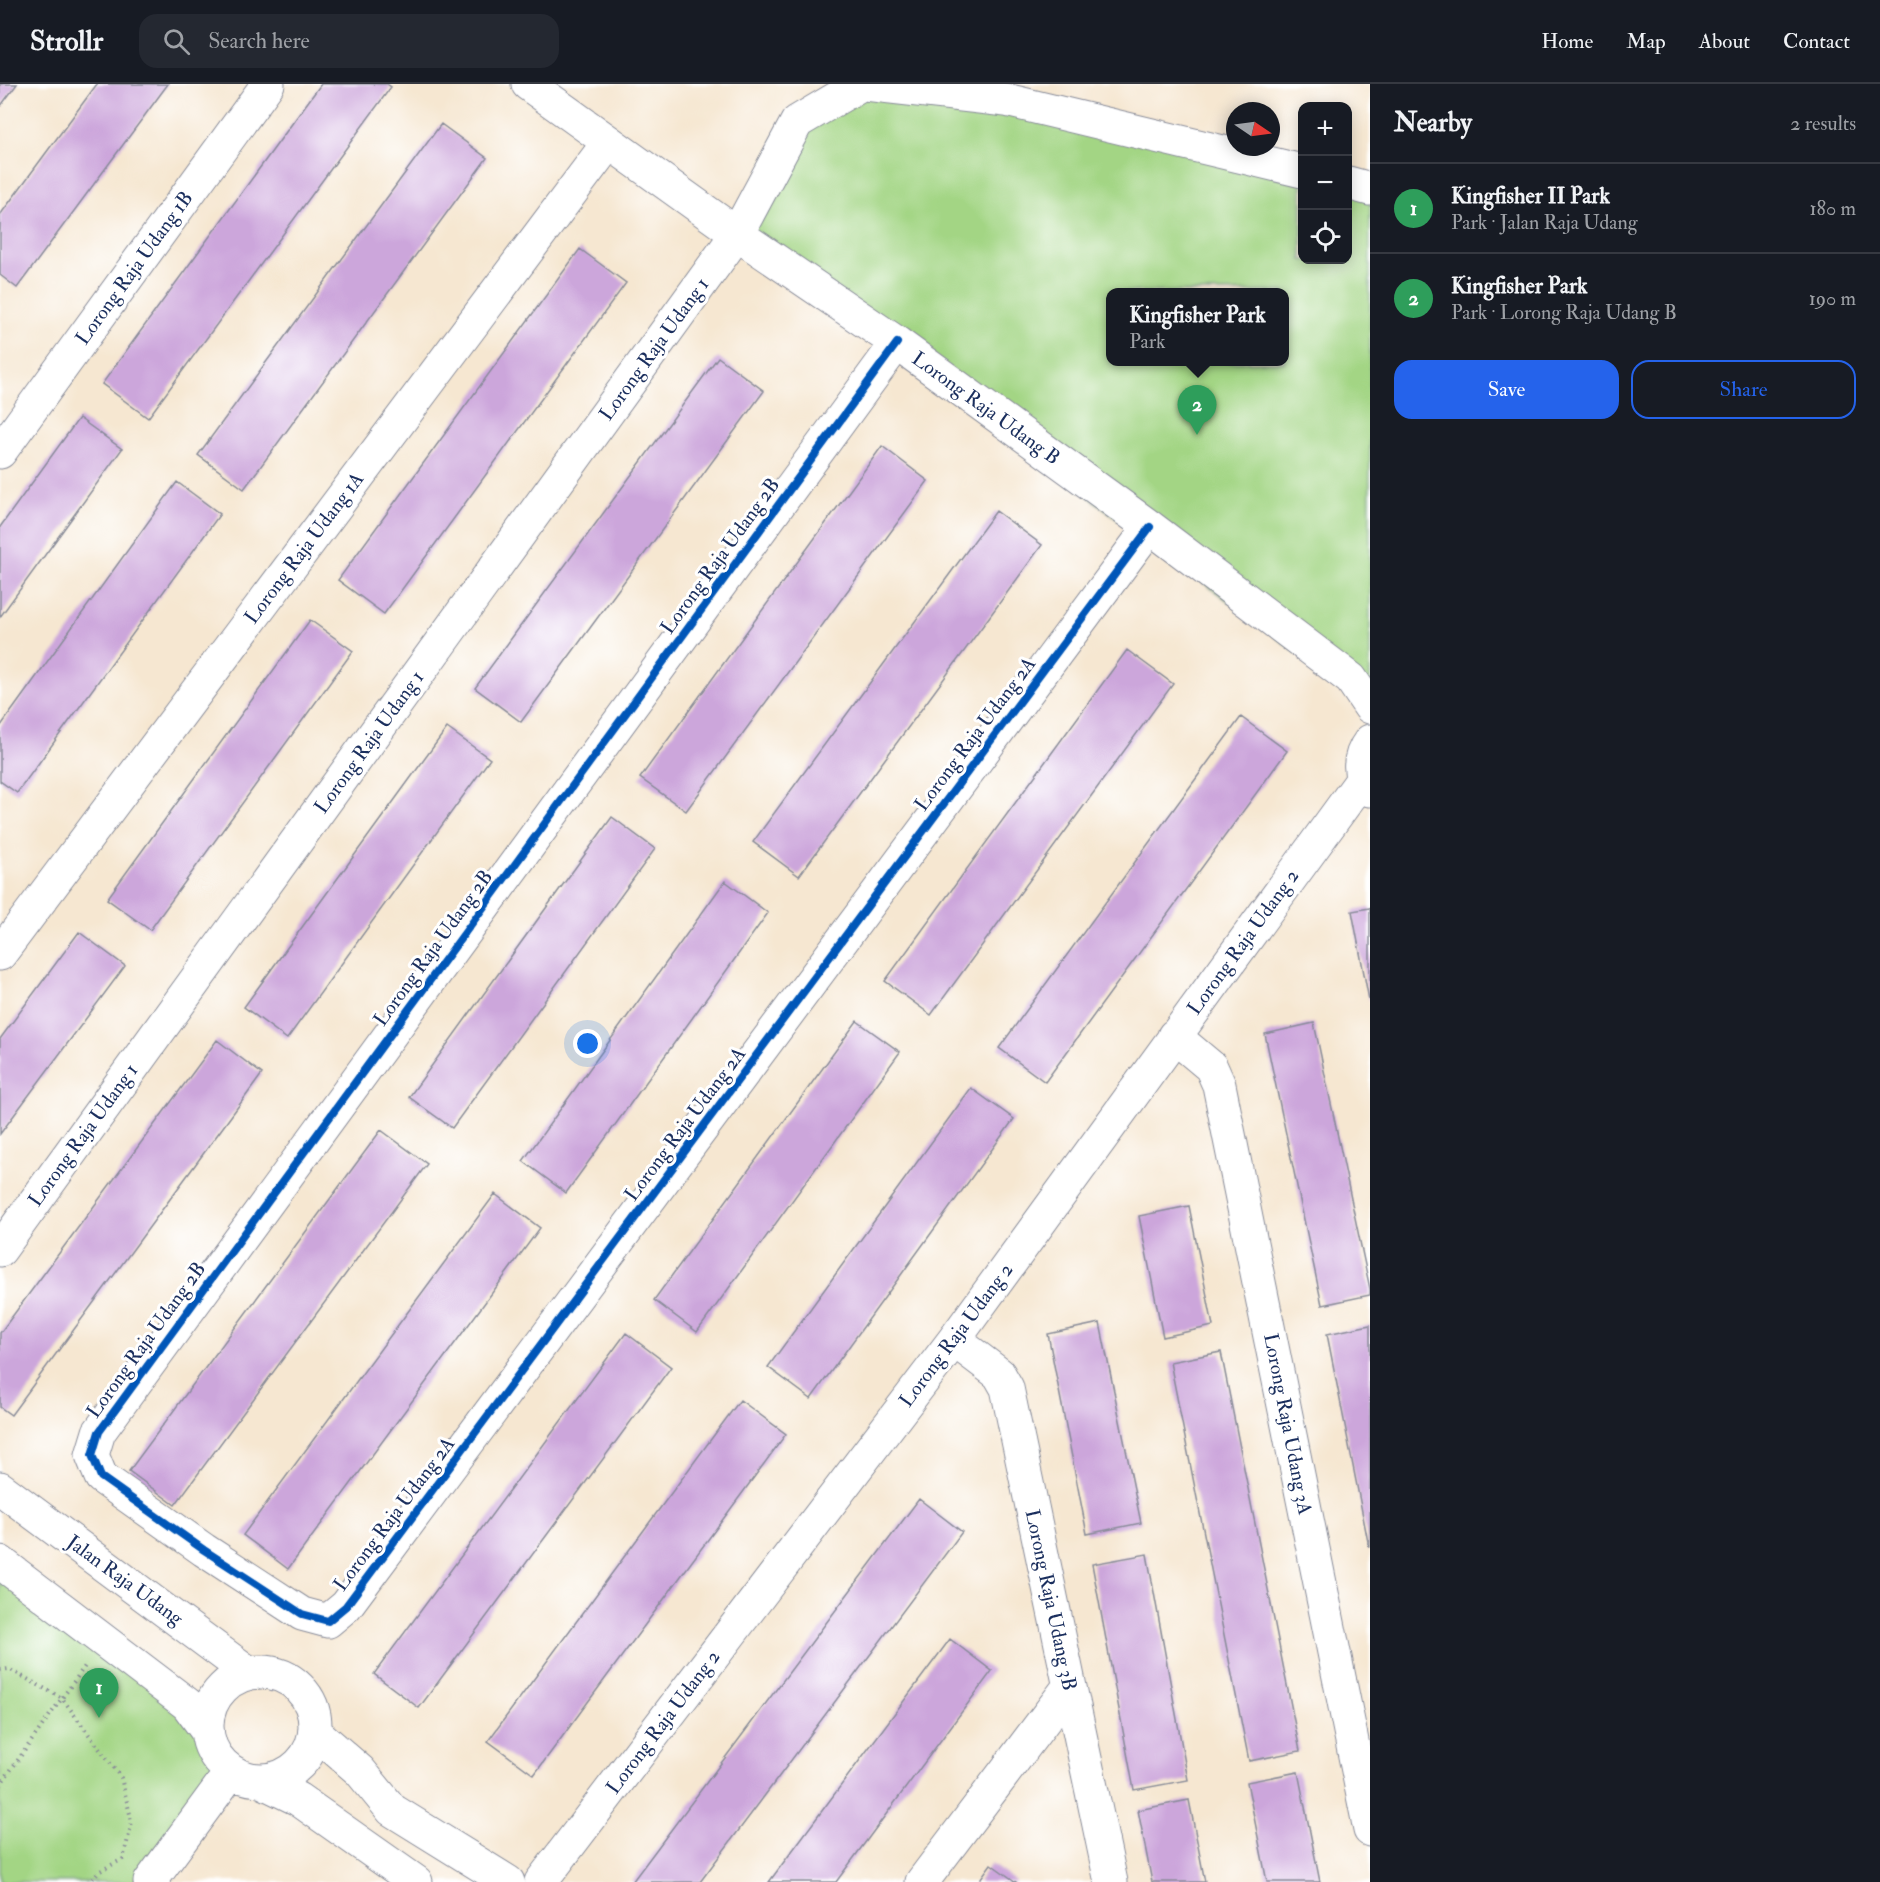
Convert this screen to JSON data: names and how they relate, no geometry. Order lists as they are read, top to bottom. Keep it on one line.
{"streets":{"street":["Lorong Raja Udang 1B","Lorong Raja Udang 1","Lorong Raja Udang B","Lorong Raja Udang 1A","Lorong Raja Udang 2B","Lorong Raja Udang 2A","Lorong Raja Udang 2","Lorong Raja Udang 3A","Jalan Raja Udang","Lorong Raja Udang 3B"]},"crossings":[["Lorong Raja Udang 1","Lorong Raja Udang B"],["Lorong Raja Udang B","Lorong Raja Udang 1A"],["Lorong Raja Udang B","Lorong Raja Udang 2B"],["Lorong Raja Udang B","Lorong Raja Udang 2A"],["Lorong Raja Udang 2B","Lorong Raja Udang 2A"],["Lorong Raja Udang 2","Lorong Raja Udang 3A"],["Lorong Raja Udang 2","Lorong Raja Udang 3B"]],"north":"right","page":{"header":"Strollr","search":"Search here","nav":["Home","Map","About","Contact"],"heading":["Nearby","2 results"],"map_buttons":["+","−"],"list":[{"mark":"1","name":"Kingfisher II Park","note":"Park · Jalan Raja Udang","value":"180 m"},{"mark":"2","name":"Kingfisher Park","note":"Park · Lorong Raja Udang B","value":"190 m"}],"popup":["Kingfisher Park","Park"],"buttons":["Save","Share"],"pins":["2","1"]}}
